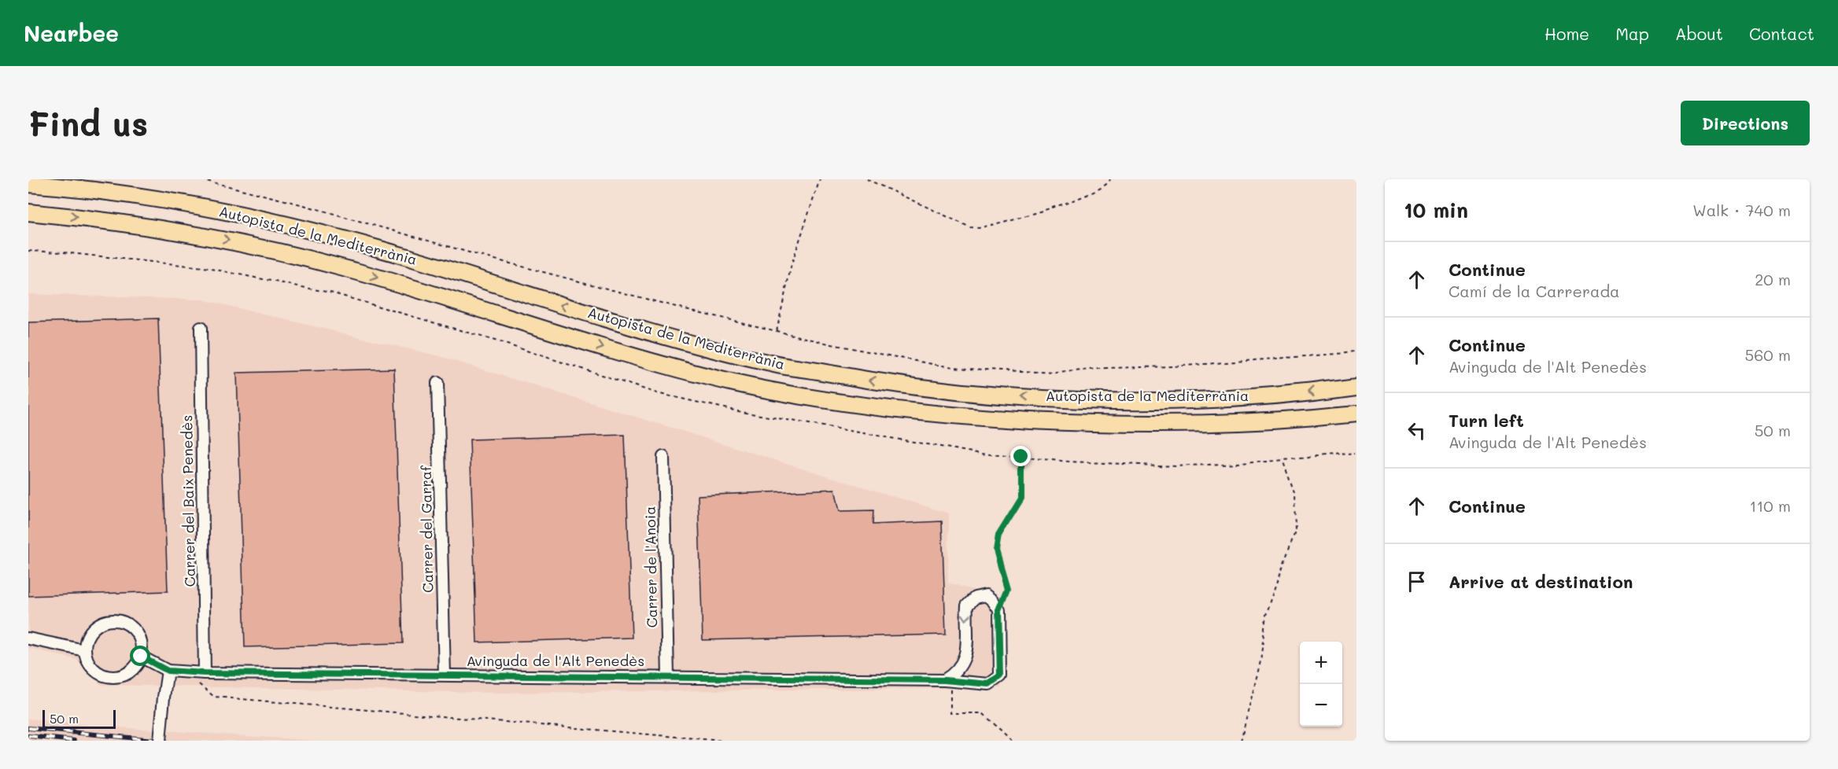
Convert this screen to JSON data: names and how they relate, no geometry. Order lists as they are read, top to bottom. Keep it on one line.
{"streets":{"highway":["Autopista de la Mediterrània"],"street":["Carrer del Baix Penedès","Carrer del Garraf","Carrer de l'Anoia","Avinguda de l'Alt Penedès"]},"crossings":[["Carrer del Baix Penedès","Avinguda de l'Alt Penedès"],["Carrer del Garraf","Avinguda de l'Alt Penedès"],["Carrer de l'Anoia","Avinguda de l'Alt Penedès"]],"scale_bar":"50 m","page":{"header":"Nearbee","nav":["Home","Map","About","Contact"],"buttons":"Directions","title":"Find us","heading":["10 min","Walk · 740 m"],"list":[["Continue","Camí de la Carrerada","20 m"],["Continue","Avinguda de l'Alt Penedès","560 m"],["Turn left","Avinguda de l'Alt Penedès","50 m"],["Continue","110 m"],"Arrive at destination"],"map_buttons":["+","−"],"scale":"50 m"}}
